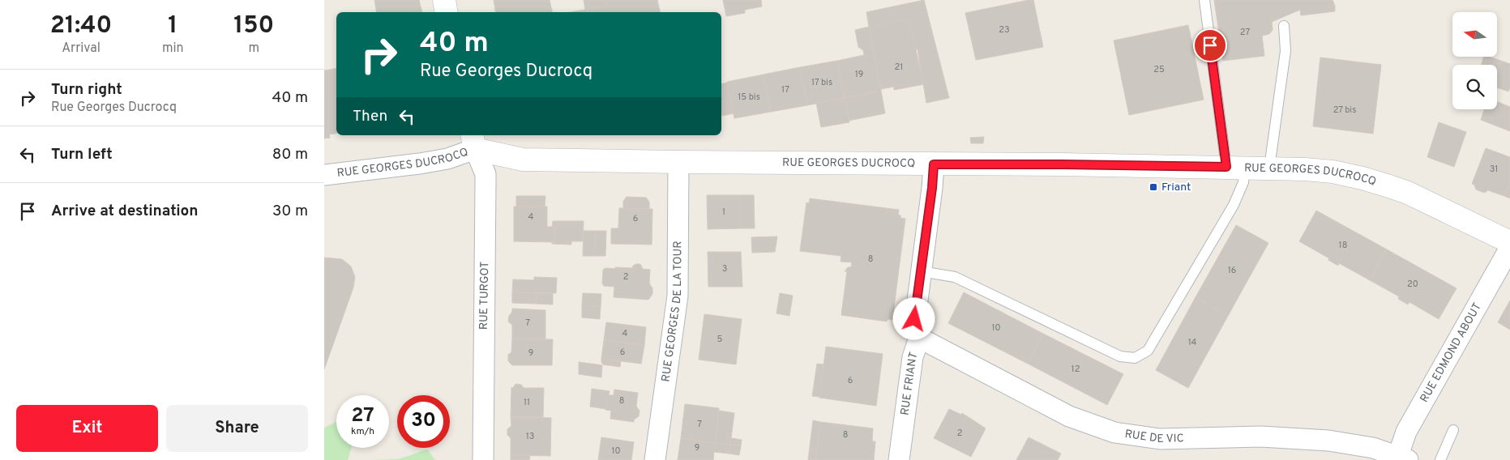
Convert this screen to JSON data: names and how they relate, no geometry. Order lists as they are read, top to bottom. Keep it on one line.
{"streets":{"street":["RUE GEORGES DUCROCQ","RUE TURGOT","RUE GEORGES DE LA TOUR","RUE EDMOND ABOUT","RUE FRIANT","RUE DE VIC"]},"crossings":[["RUE GEORGES DUCROCQ","RUE TURGOT"],["RUE GEORGES DUCROCQ","RUE GEORGES DE LA TOUR"],["RUE GEORGES DUCROCQ","RUE FRIANT"],["RUE EDMOND ABOUT","RUE DE VIC"],["RUE FRIANT","RUE DE VIC"]],"places":{"transit":["Friant"]},"house_numbers":["23","27","21","25","19","17 bis","17","15 bis","27 bis","31","1","4","6","18","8","3","16","2","20","7","10","4","5","14","6","9","12","6","8","11","7","2","8","13","9","10"],"north":"left","page":{"eta":["21:40","Arrival","1","min","150","m"],"turn":["40 m","Rue Georges Ducrocq"],"list":[{"name":"Turn right","note":"Rue Georges Ducrocq","value":"40 m"},{"name":"Turn left","value":"80 m"},{"name":"Arrive at destination","value":"30 m"}],"then":"Then","speed":"27 km/h","limit":"30","buttons":["Exit","Share"]}}
